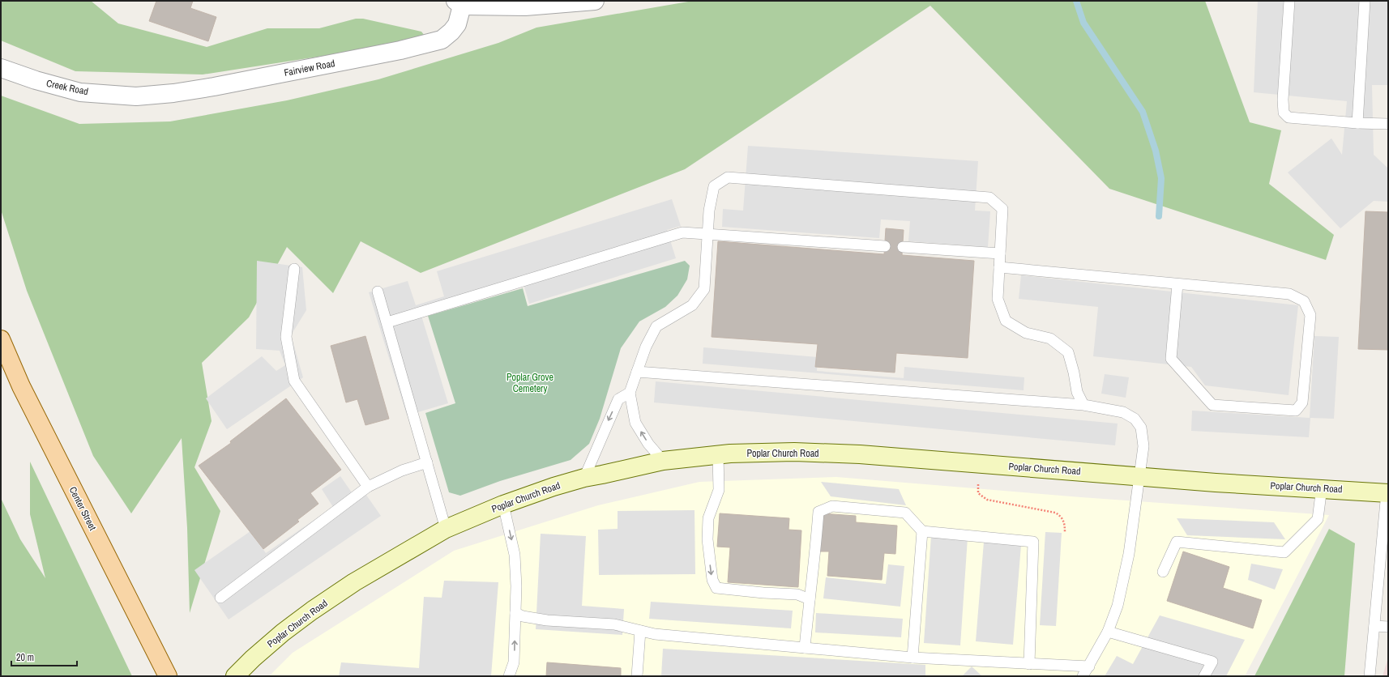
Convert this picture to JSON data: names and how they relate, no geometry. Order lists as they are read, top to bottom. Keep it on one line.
{"streets":{"main road":["Center Street"],"street":["Fairview Road","Creek Road","Poplar Church Road"]},"crossings":[["Fairview Road","Creek Road"]],"parks":["Poplar Grove Cemetery"],"scale_bar":"20 m"}
